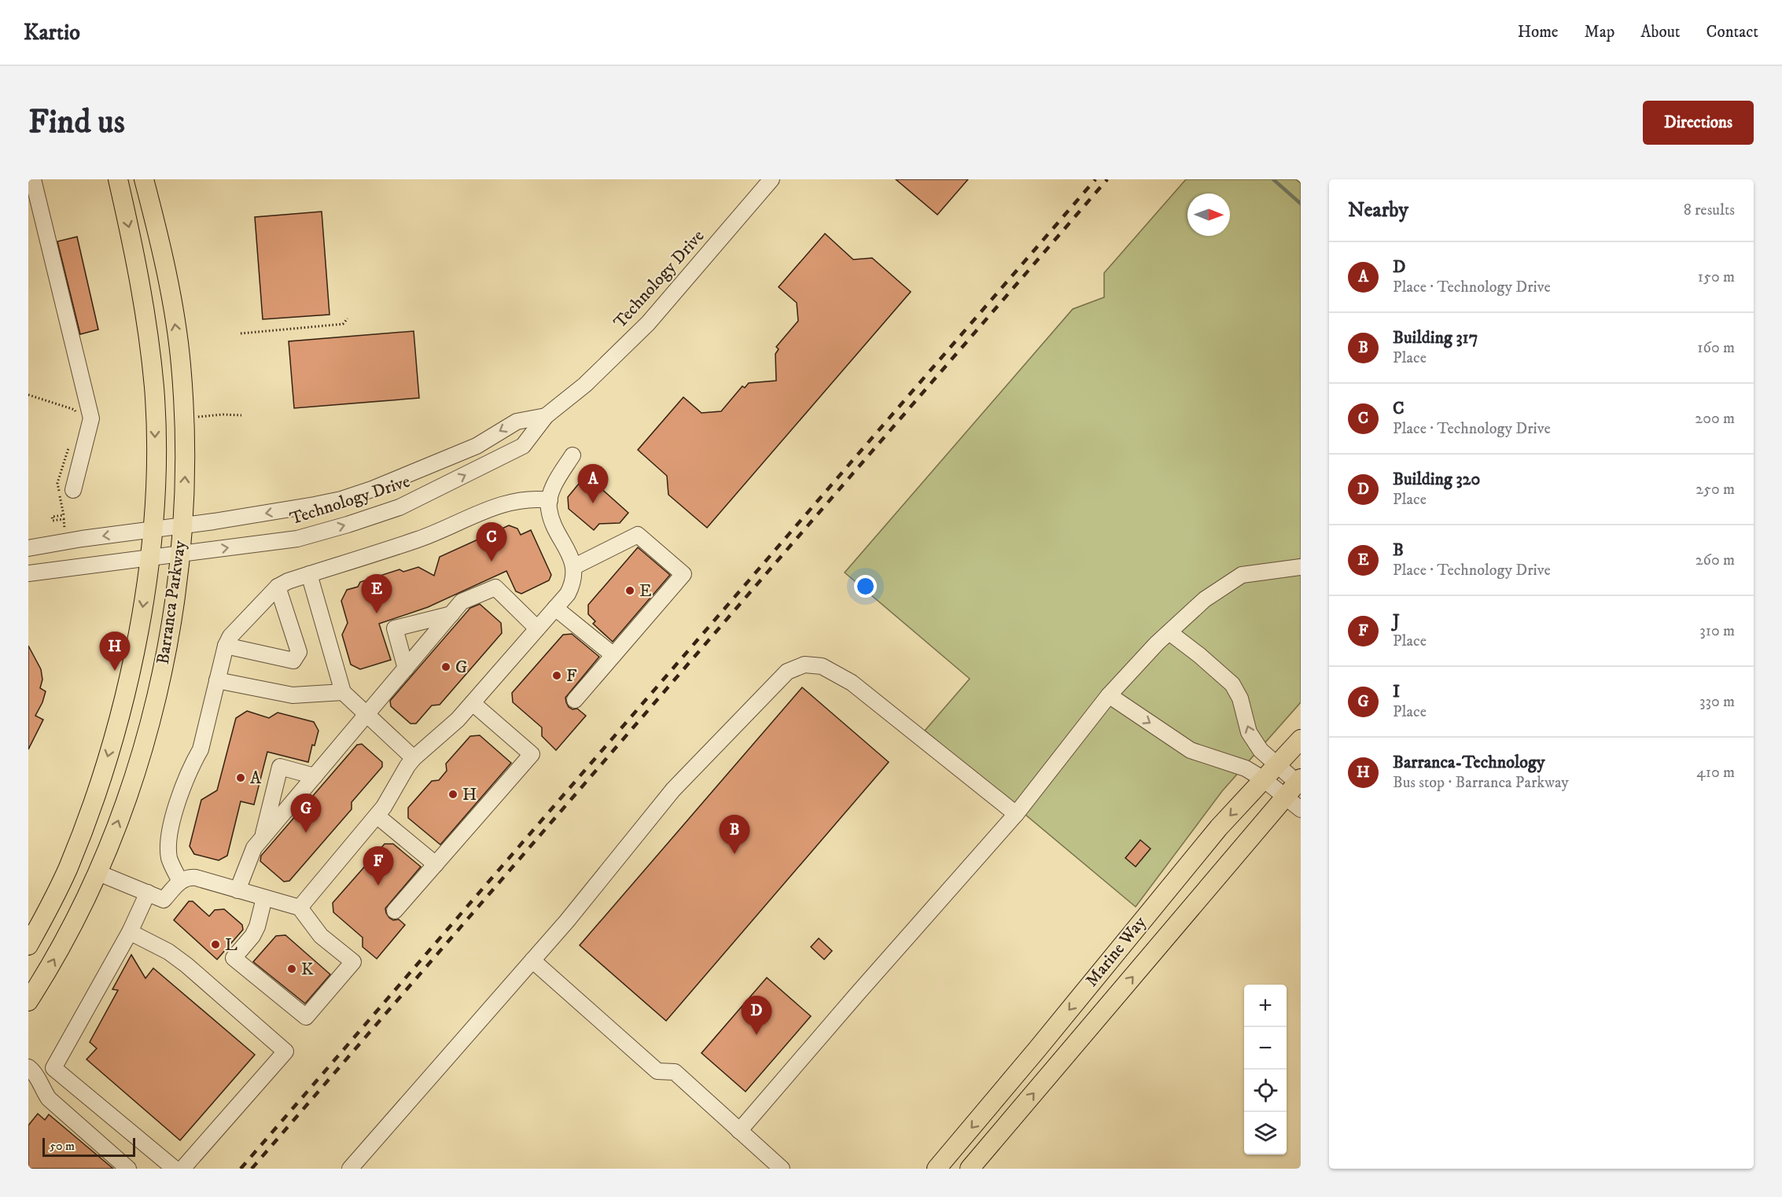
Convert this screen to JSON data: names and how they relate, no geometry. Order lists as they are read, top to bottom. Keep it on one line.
{"streets":{"main road":["Barranca Parkway","Marine Way"],"street":["Technology Drive"]},"crossings":[["Technology Drive","Barranca Parkway"]],"places":["E","G","F","A","H","L","K"],"scale_bar":"50 m","north":"right","page":{"header":"Kartio","nav":["Home","Map","About","Contact"],"buttons":"Directions","title":"Find us","heading":["Nearby","8 results"],"list":[{"mark":"A","name":"D","note":"Place · Technology Drive","value":"150 m"},{"mark":"B","name":"Building 317","note":"Place","value":"160 m"},{"mark":"C","name":"C","note":"Place · Technology Drive","value":"200 m"},{"mark":"D","name":"Building 320","note":"Place","value":"250 m"},{"mark":"E","name":"B","note":"Place · Technology Drive","value":"260 m"},{"mark":"F","name":"J","note":"Place","value":"310 m"},{"mark":"G","name":"I","note":"Place","value":"330 m"},{"mark":"H","name":"Barranca-Technology","note":"Bus stop · Barranca Parkway","value":"410 m"}],"pins":["A","C","E","H","G","B","F","D"],"map_buttons":["+","−"],"scale":"50 m"}}
